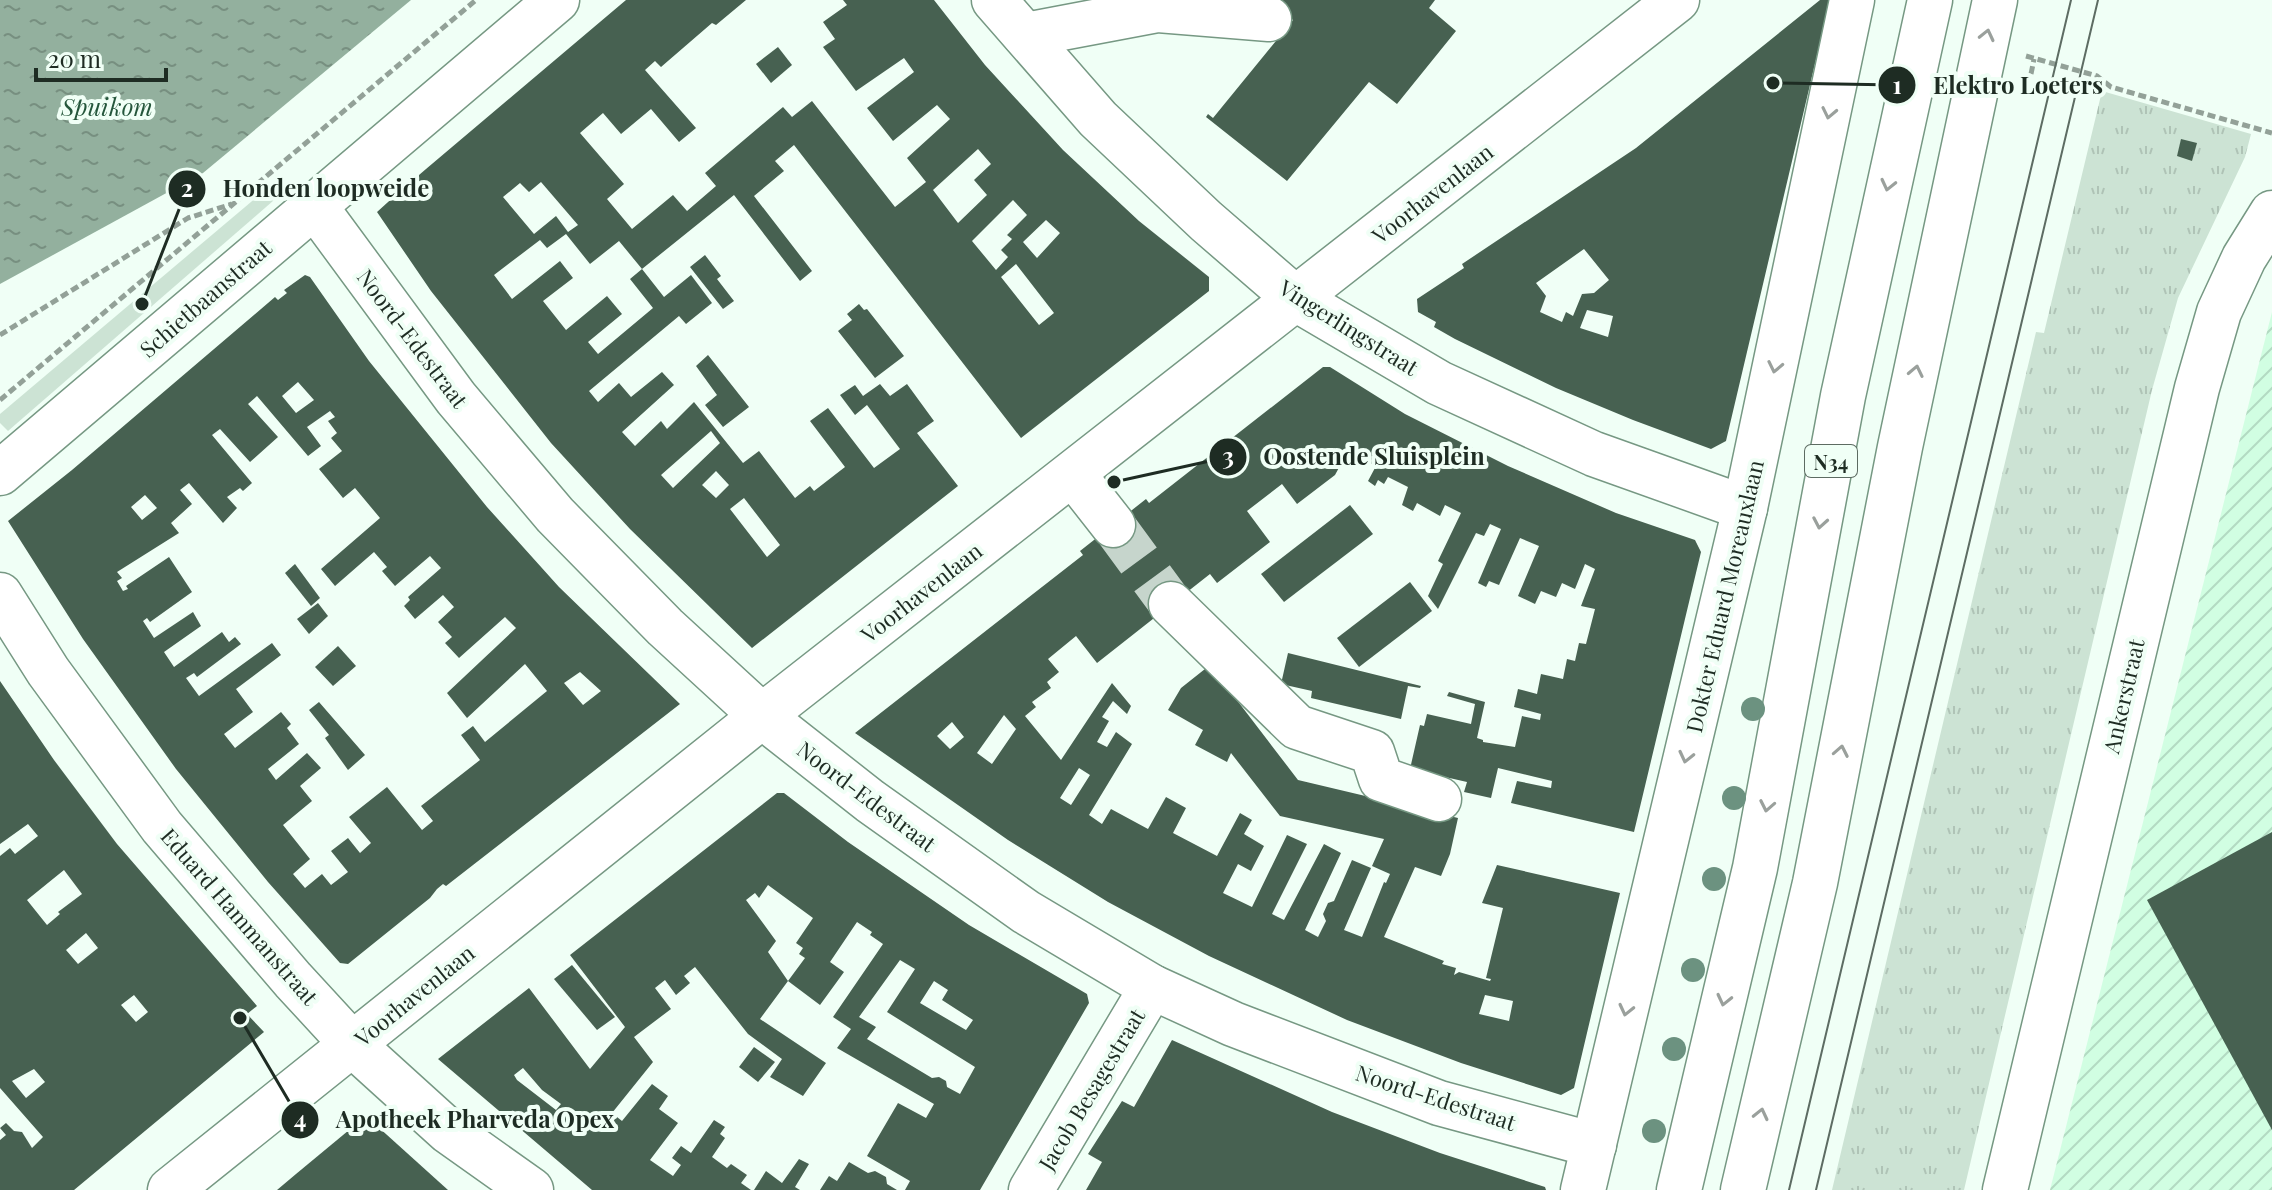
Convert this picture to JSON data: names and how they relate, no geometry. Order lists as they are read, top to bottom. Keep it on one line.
{"streets":{"street":["Voorhavenlaan","Schietbaanstraat","Vingerlingstraat","Noord-Edestraat","N34","Dokter Eduard Moreauxlaan","Ankerstraat","Eduard Hammanstraat","Jacob Besagestraat"]},"crossings":[["Voorhavenlaan","Vingerlingstraat"],["Voorhavenlaan","Noord-Edestraat"],["Voorhavenlaan","Eduard Hammanstraat"],["Schietbaanstraat","Noord-Edestraat"],["Vingerlingstraat","Dokter Eduard Moreauxlaan"],["Noord-Edestraat","Dokter Eduard Moreauxlaan"],["Noord-Edestraat","Jacob Besagestraat"]],"water":["Spuikom"],"places":["Elektro Loeters","Honden loopweide","Oostende Sluisplein","Apotheek Pharveda Opex"],"scale_bar":"20 m"}
